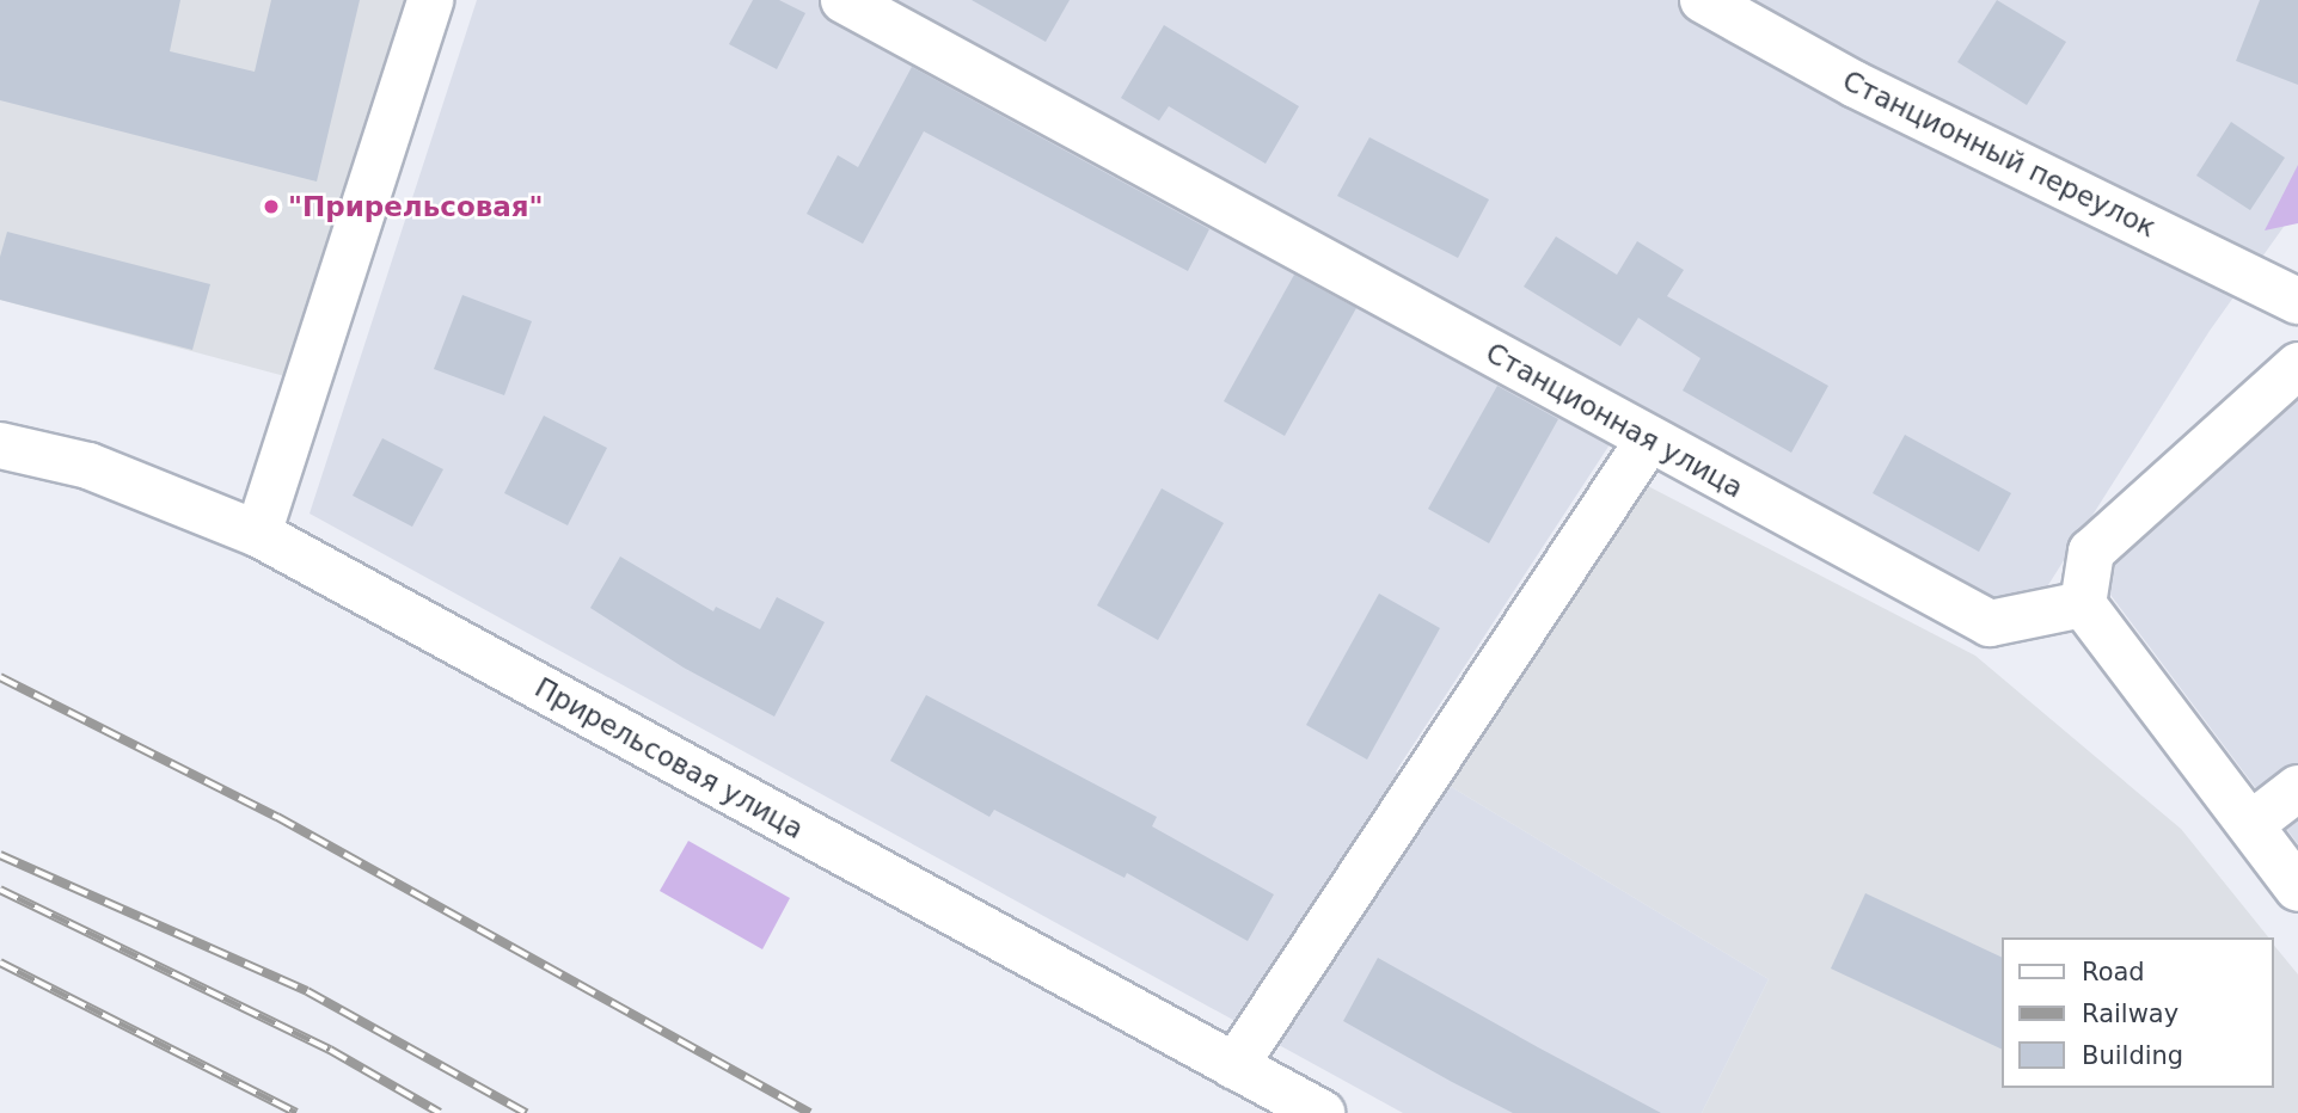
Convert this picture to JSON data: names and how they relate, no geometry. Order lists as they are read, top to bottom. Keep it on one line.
{"streets":{"street":["Станционный переулок","Станционная улица","Прирельсовая улица"]},"places":["\"Прирельсовая\""],"legend":["Road","Railway","Building"]}
